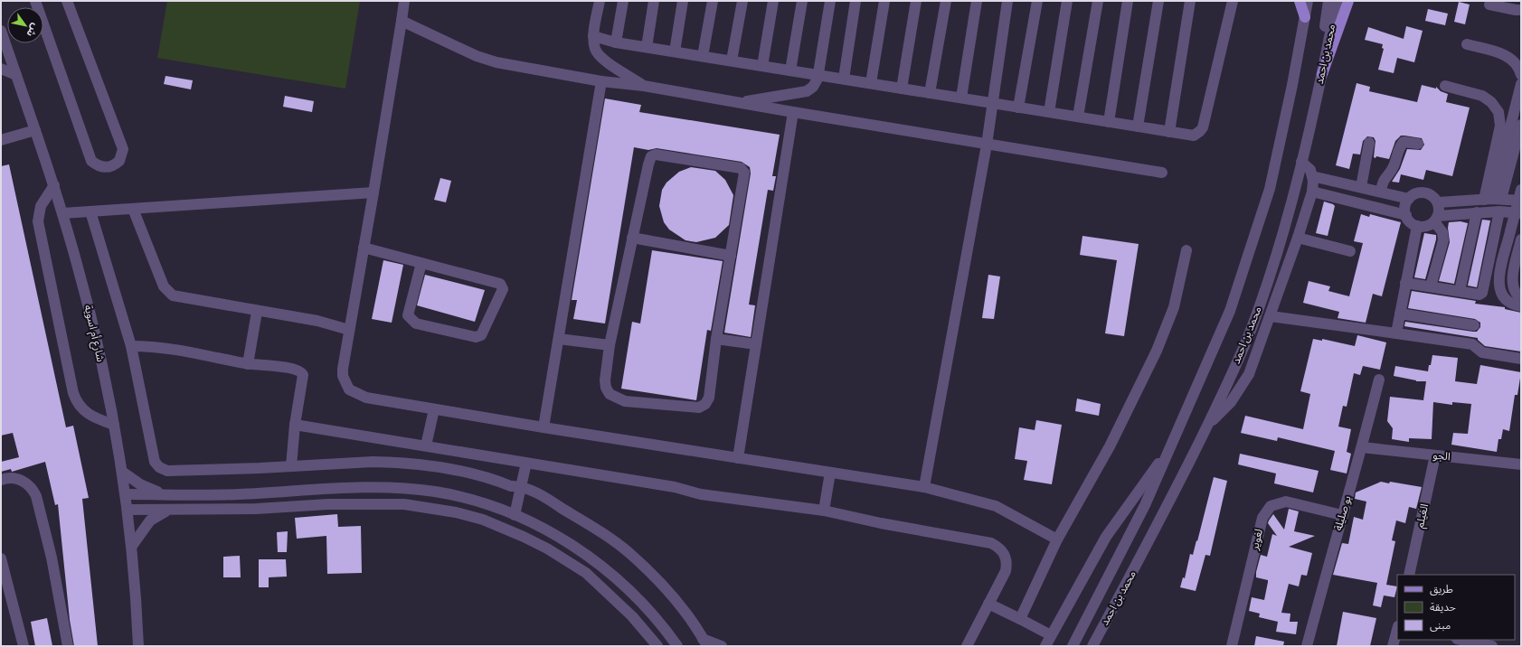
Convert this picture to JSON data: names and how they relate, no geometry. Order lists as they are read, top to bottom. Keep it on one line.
{"streets":{"street":["محمد بن احمد","شارع أم اسوية","الجو","بو صليلة","الغيلم","لغوير"]},"crossings":[["الجو","بو صليلة"],["الجو","الغيلم"],["بو صليلة","لغوير"]],"legend":["طريق","حديقة","مبنى"],"north":"bottom right"}
